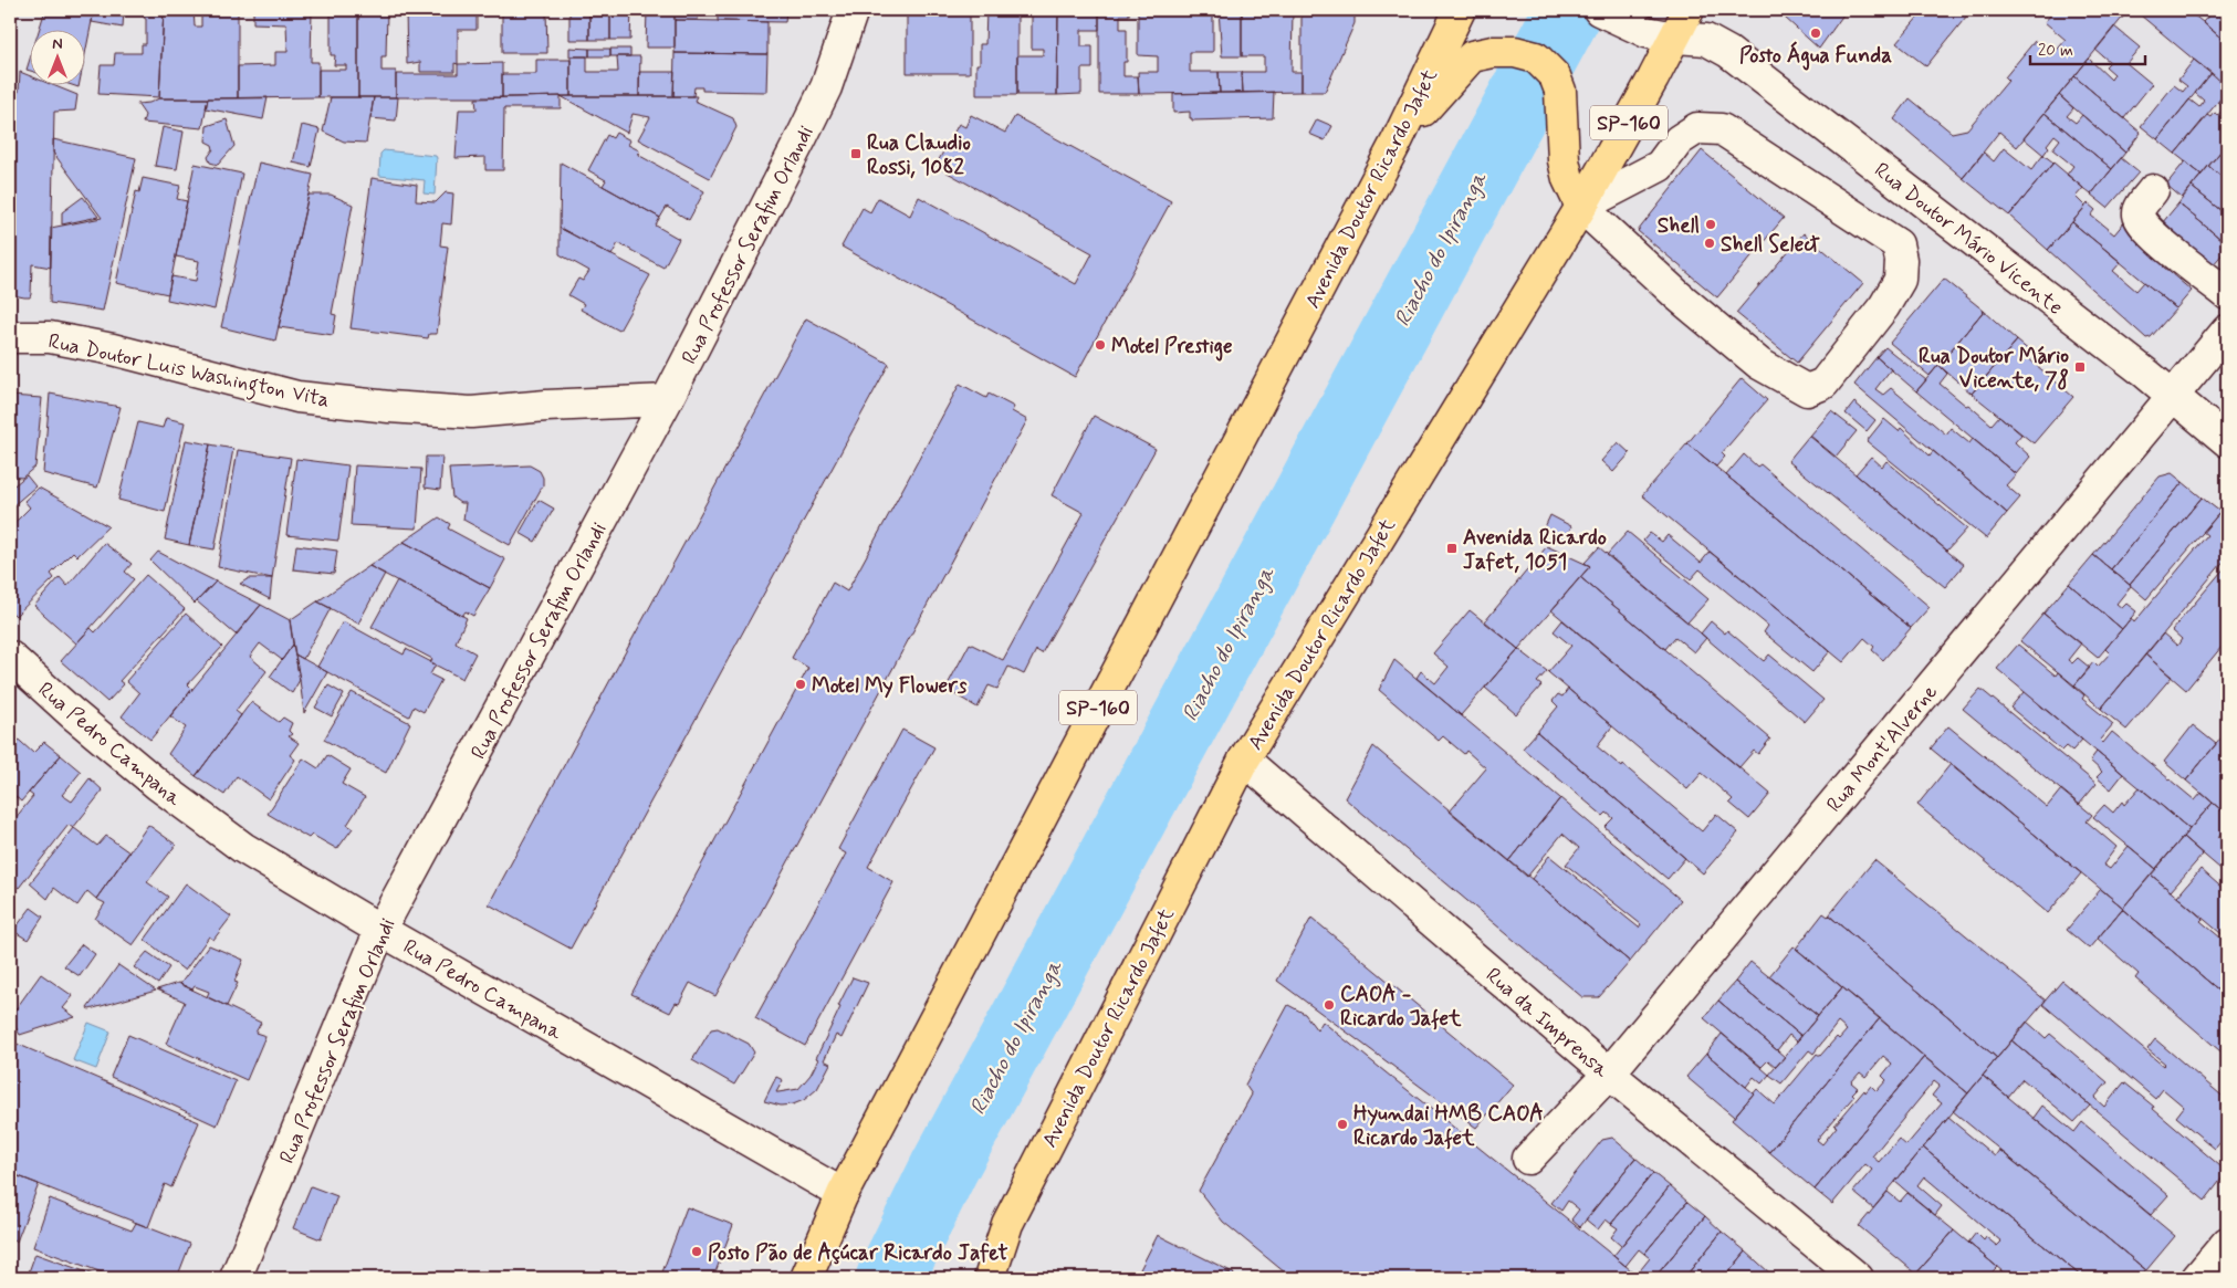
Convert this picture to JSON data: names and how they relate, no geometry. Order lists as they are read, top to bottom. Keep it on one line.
{"streets":{"main road":["SP-160","Avenida Doutor Ricardo Jafet"],"street":["Rua Doutor Mário Vicente","Rua Professor Serafim Orlandi","Rua Doutor Luis Washington Vita","Rua Pedro Campana","Rua Mont'Alverne","Rua da Imprensa"]},"crossings":[["Avenida Doutor Ricardo Jafet","Rua Doutor Mário Vicente"],["Avenida Doutor Ricardo Jafet","Rua Pedro Campana"],["Avenida Doutor Ricardo Jafet","Rua da Imprensa"],["Rua Doutor Mário Vicente","Rua Mont'Alverne"],["Rua Professor Serafim Orlandi","Rua Doutor Luis Washington Vita"],["Rua Professor Serafim Orlandi","Rua Pedro Campana"],["Rua Mont'Alverne","Rua da Imprensa"]],"water":["Riacho do Ipiranga"],"places":{"other":["Posto Água Funda","Shell","Shell Select","Motel Prestige","Motel My Flowers","CAOA - Ricardo Jafet","Hyundai HMB CAOA Ricardo Jafet","Posto Pão de Açúcar Ricardo Jafet"],"transit":["Rua Claudio Rossi, 1082","Rua Doutor Mário Vicente, 78","Avenida Ricardo Jafet, 1051"]},"scale_bar":"20 m","north":"top"}
